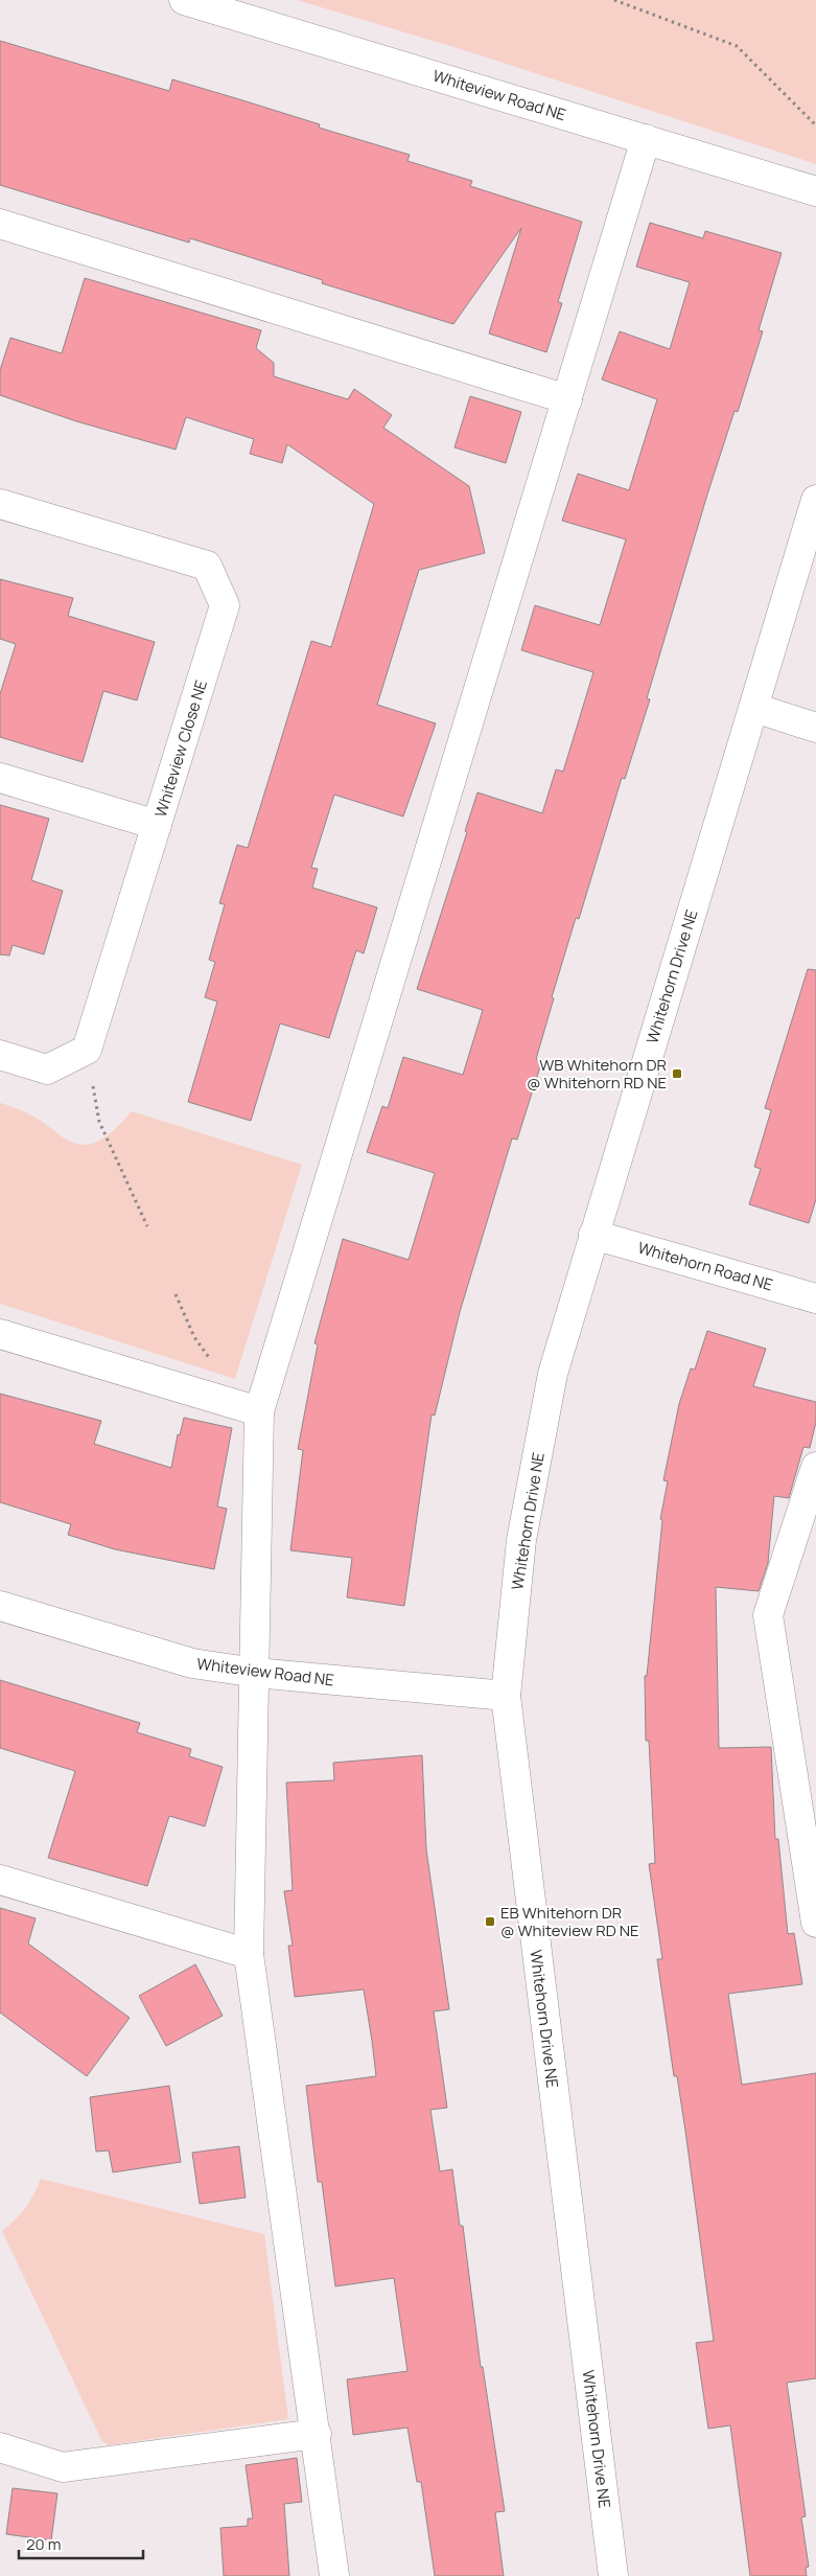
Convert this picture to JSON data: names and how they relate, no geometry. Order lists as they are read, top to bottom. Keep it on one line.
{"streets":{"street":["Whiteview Road NE","Whiteview Close NE","Whitehorn Drive NE","Whitehorn Road NE"]},"crossings":[["Whiteview Road NE","Whitehorn Drive NE"],["Whitehorn Drive NE","Whitehorn Road NE"]],"places":{"transit":["WB Whitehorn DR @ Whitehorn RD NE","EB Whitehorn DR @ Whiteview RD NE"]},"scale_bar":"20 m"}
